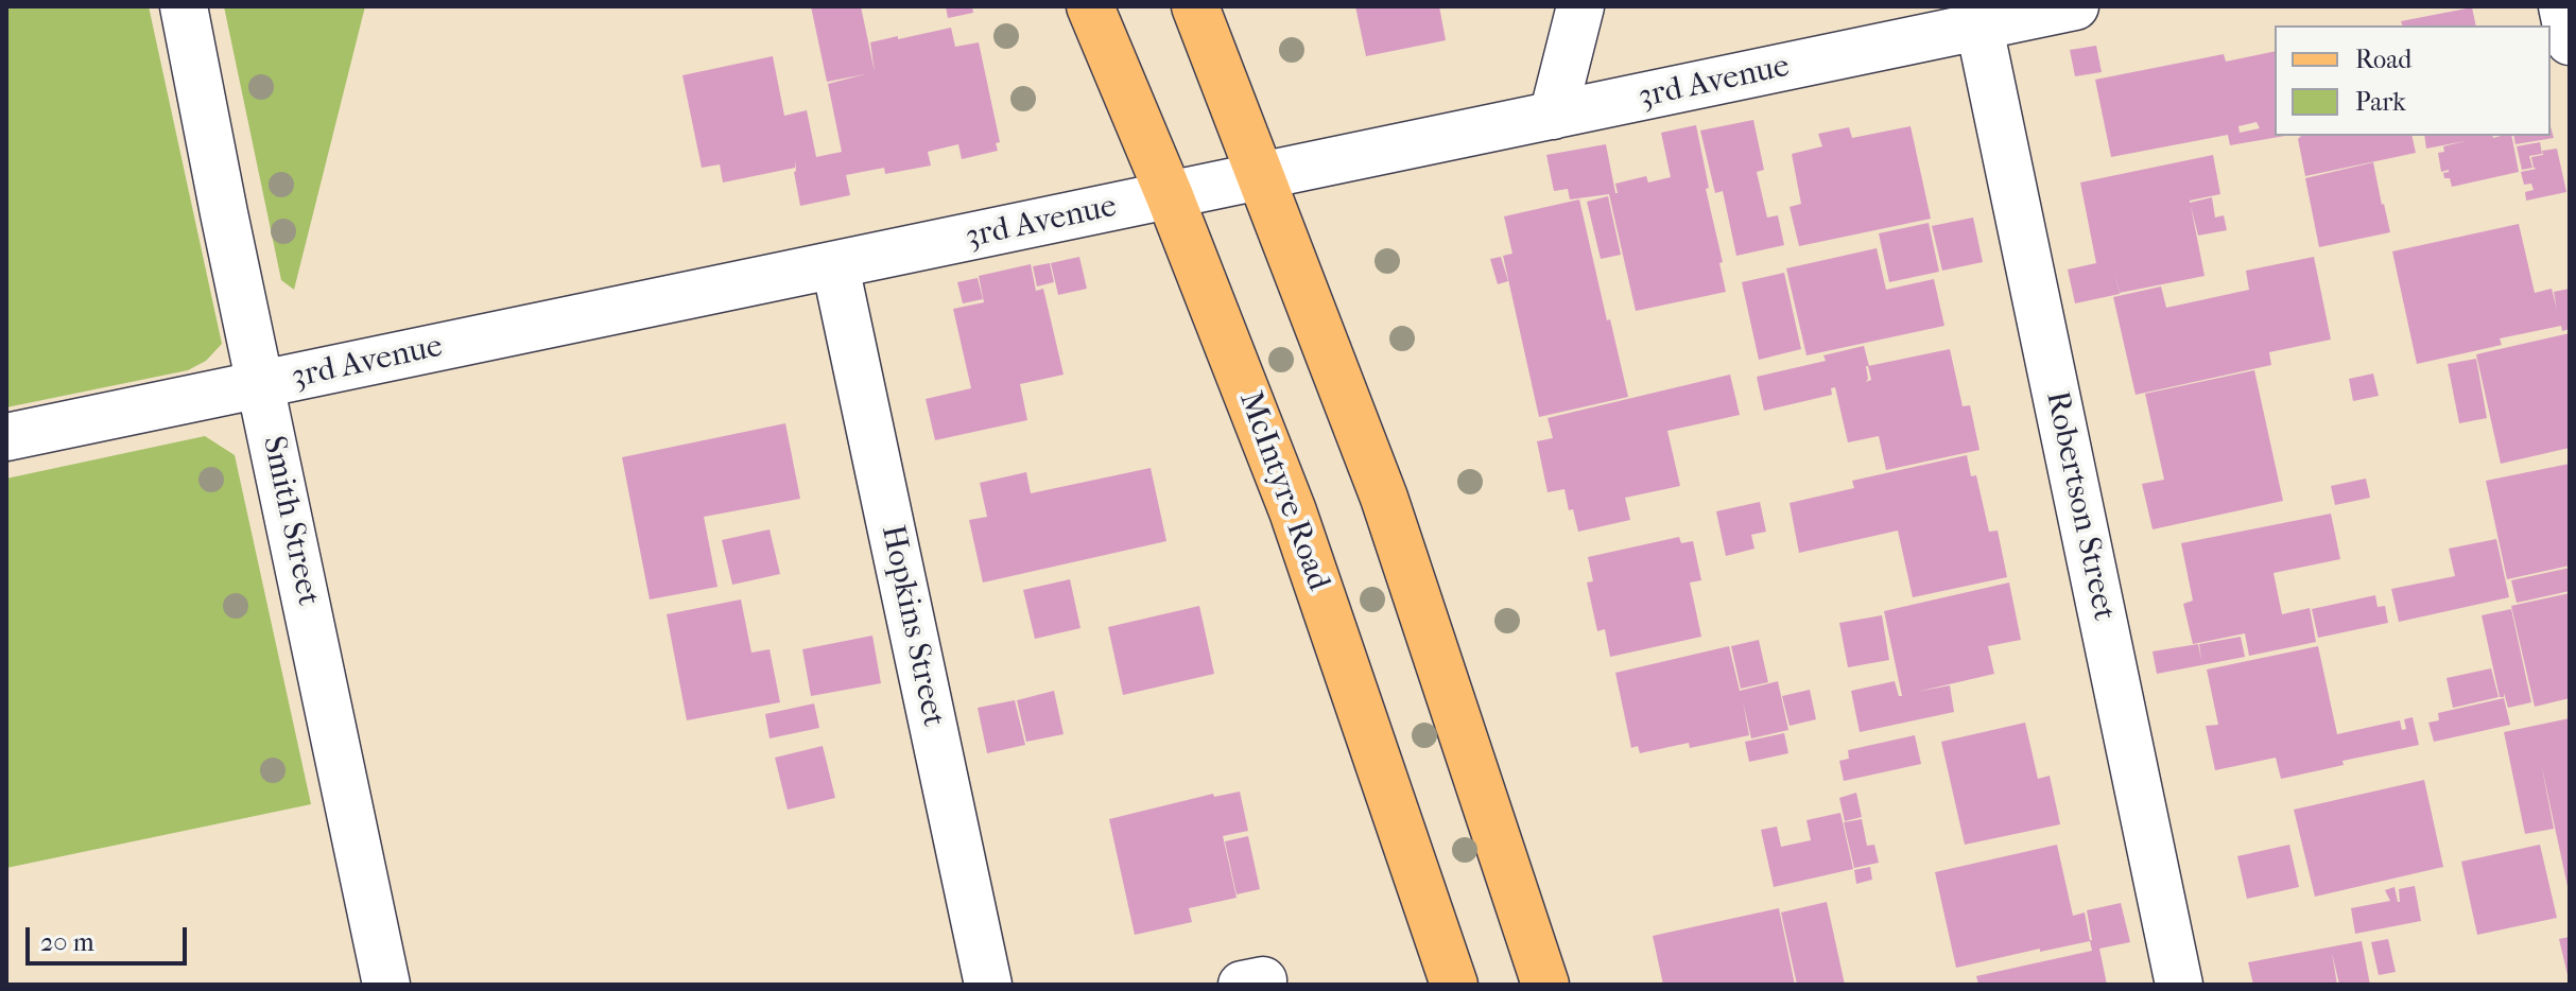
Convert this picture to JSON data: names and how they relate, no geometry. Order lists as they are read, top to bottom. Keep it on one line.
{"streets":{"main road":["McIntyre Road"],"street":["3rd Avenue","Robertson Street","Smith Street","Hopkins Street"]},"crossings":[["3rd Avenue","McIntyre Road"],["3rd Avenue","Robertson Street"],["3rd Avenue","Smith Street"],["3rd Avenue","Hopkins Street"]],"legend":["Road","Park"],"scale_bar":"20 m"}
